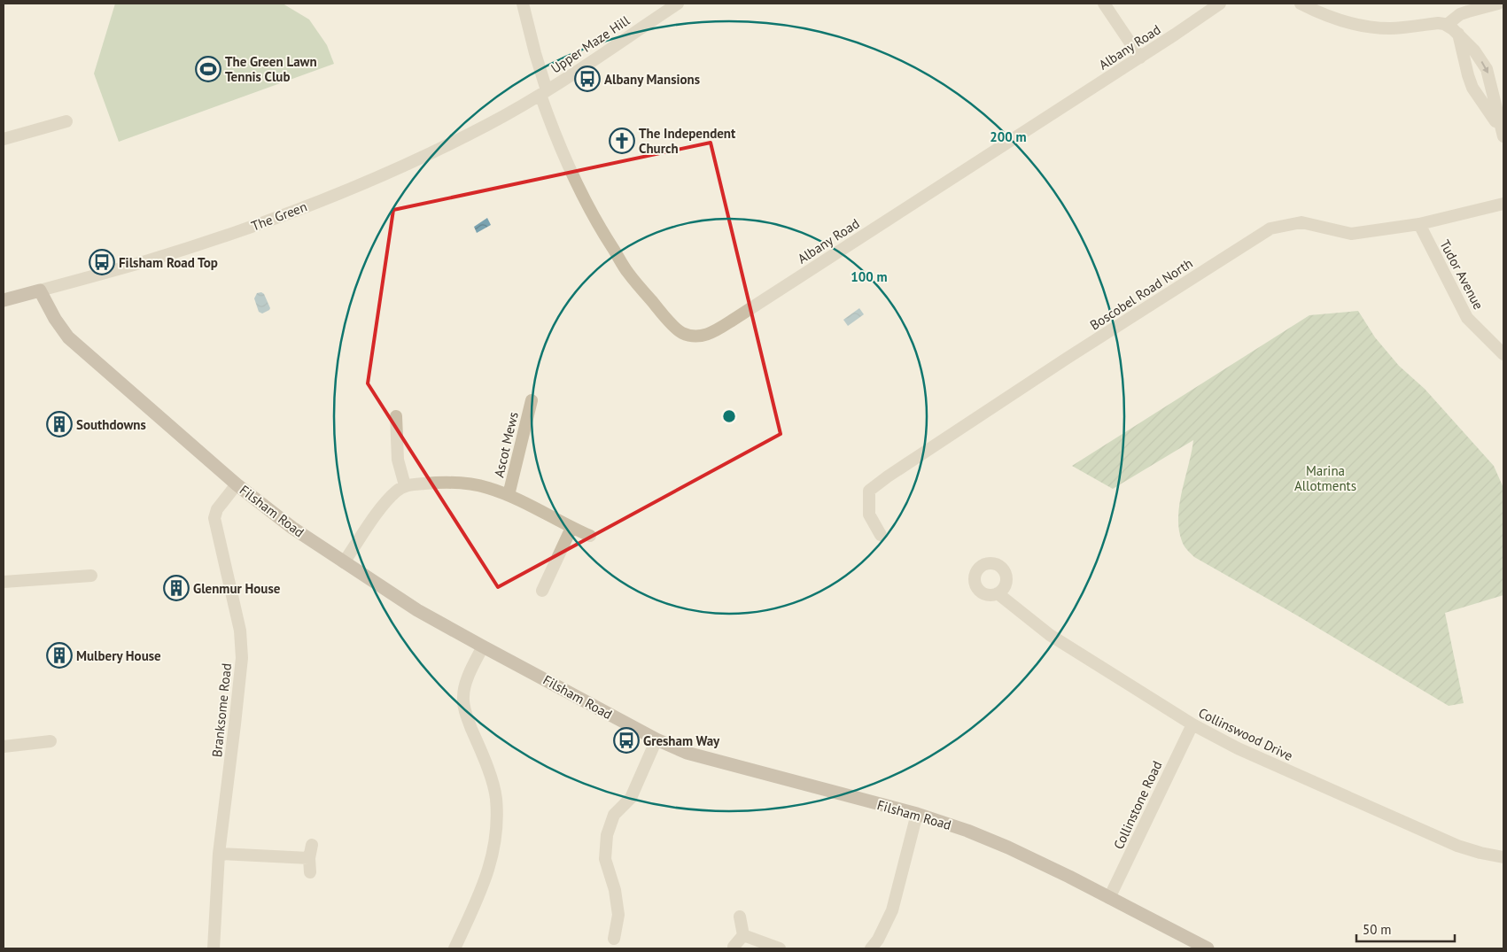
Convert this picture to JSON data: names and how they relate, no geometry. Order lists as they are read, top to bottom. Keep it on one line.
{"streets":{"street":["Upper Maze Hill","Albany Road","The Green","Tudor Avenue","Boscobel Road North","Ascot Mews","Filsham Road","Branksome Road","Collinswood Drive","Collinstone Road"]},"crossings":[["Upper Maze Hill","Albany Road"],["Upper Maze Hill","The Green"],["Albany Road","The Green"],["The Green","Filsham Road"],["Tudor Avenue","Boscobel Road North"],["Filsham Road","Branksome Road"],["Filsham Road","Collinstone Road"],["Collinswood Drive","Collinstone Road"]],"parks":["Marina Allotments"],"places":{"sports":["The Green Lawn Tennis Club"],"bus stop":["Albany Mansions","Filsham Road Top","Gresham Way"],"church":["The Independent Church"],"building":["Southdowns","Glenmur House","Mulbery House"]},"scale_bar":"50 m","rings":["200 m","100 m"]}
